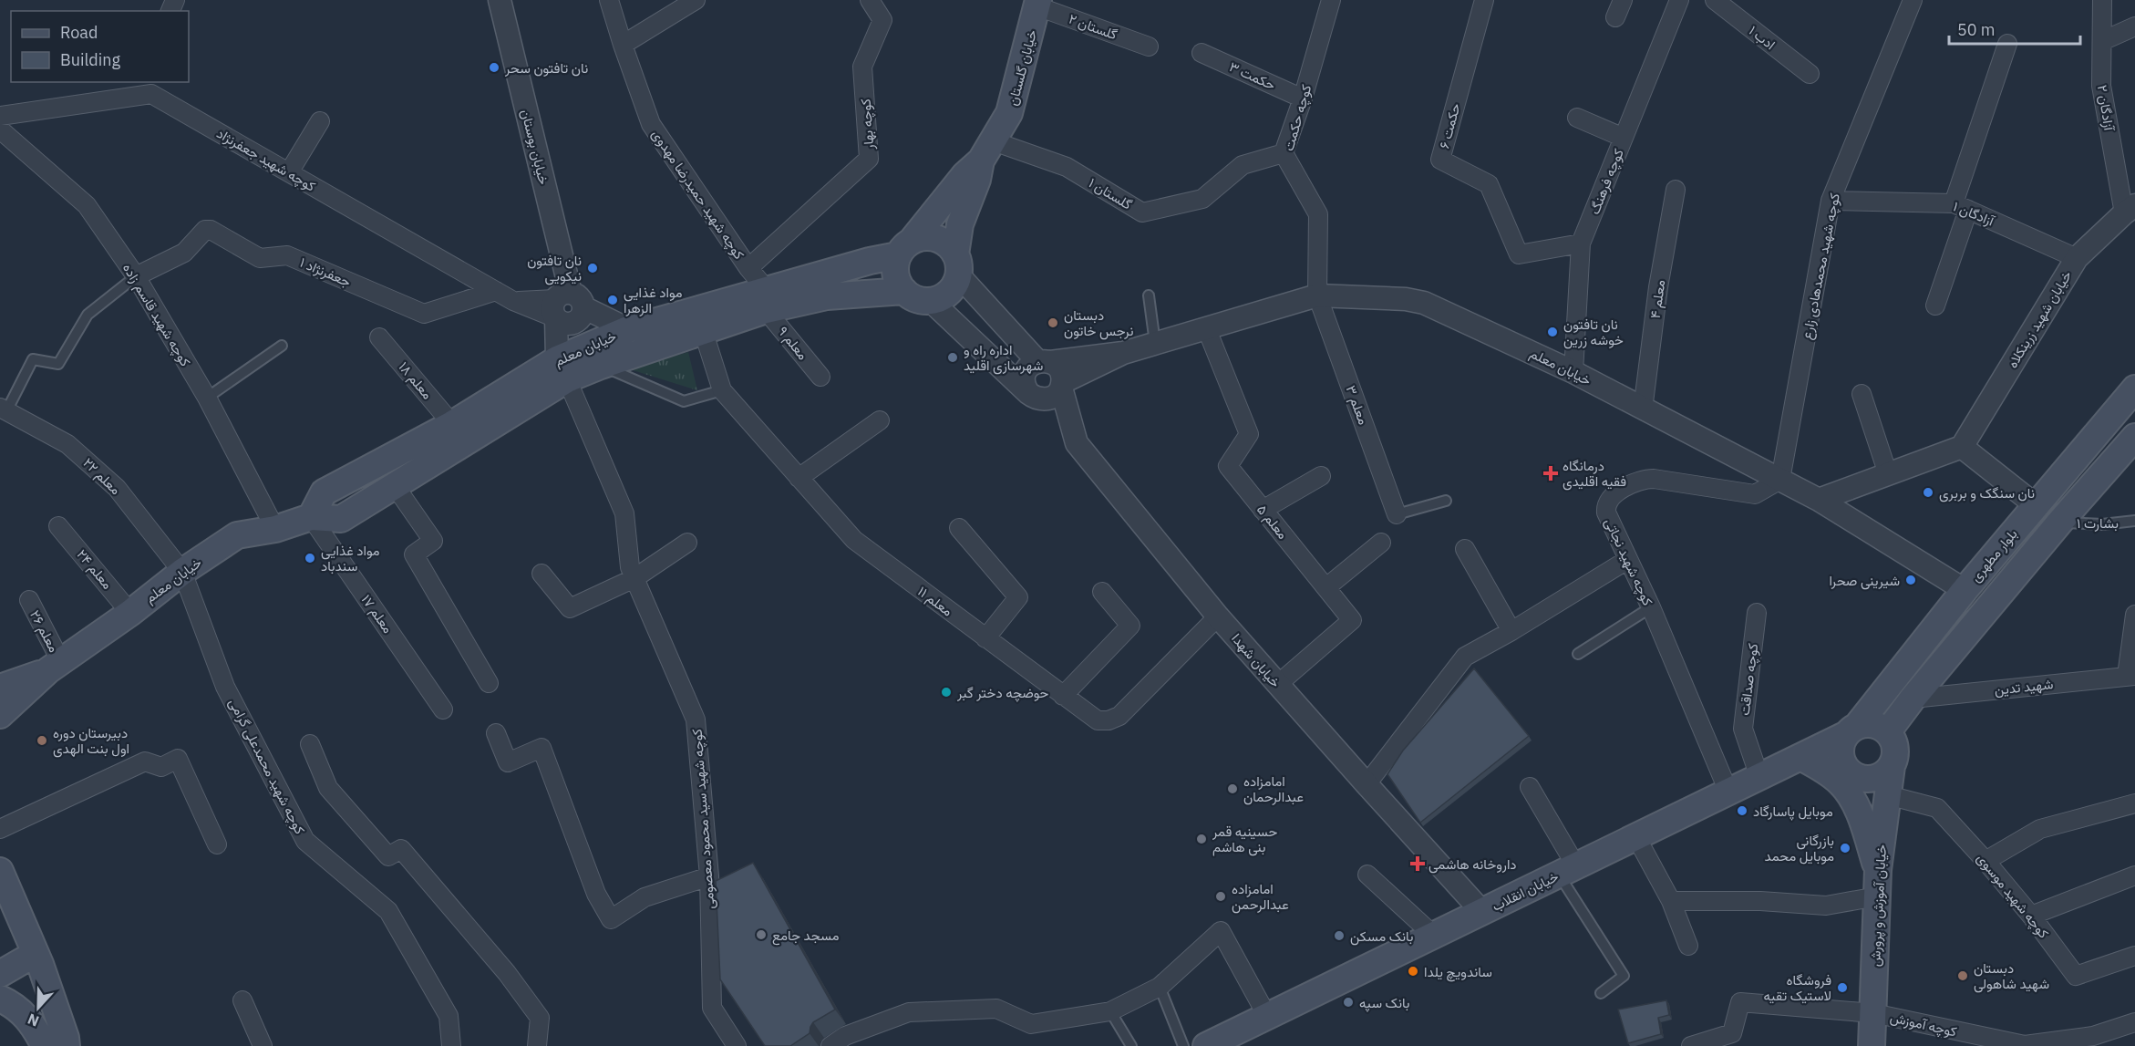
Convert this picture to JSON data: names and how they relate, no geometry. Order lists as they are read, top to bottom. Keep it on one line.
{"streets":{"main road":["خیابان گلستان","خیابان معلم","بلوار مطهری","خیابان انقلاب","خیابان آموزش و پرورش"],"street":["گلستان ۲","ادب ۱","حکمت ۳","آزادگان ۲","کوچه حکمت","کوچه بهار","حکمت ۶","خیابان بوستان","کوچه شهید جعفرنژاد","کوچه فرهنگ","گلستان ۱","کوچه شهید حمیدرضا مهدوی","آزادگان ۱","کوچه شهید محمدهادی زارع","جعفرنژاد ۱","معلم ۴","کوچه شهید قاسم زاده","خیابان شهید زرینکلاه","معلم ۹","معلم ۱۸","معلم ۳","معلم ۲۲","معلم ۵","کوچه شهید نجاتی","معلم ۲۴","معلم ۱۱","معلم ۱۷","معلم ۲۶","خیابان شهدا","کوچه صداقت","شهید تدین","کوچه شهید محمدعلی گرامی","کوچه شهید سید محمود معصومی","کوچه شهید موسوی","کوچه آموزش"],"lane":["بشارت ۱"]},"crossings":[["گلستان ۲","خیابان گلستان"],["خیابان گلستان","گلستان ۱"],["حکمت ۳","کوچه حکمت"],["آزادگان ۲","خیابان شهید زرینکلاه"],["کوچه حکمت","گلستان ۱"],["کوچه حکمت","خیابان معلم"],["کوچه حکمت","معلم ۳"],["کوچه بهار","کوچه شهید حمیدرضا مهدوی"],["حکمت ۶","کوچه فرهنگ"],["خیابان بوستان","کوچه شهید جعفرنژاد"],["خیابان بوستان","خیابان معلم"],["خیابان بوستان","کوچه شهید سید محمود معصومی"],["کوچه شهید جعفرنژاد","جعفرنژاد ۱"],["کوچه فرهنگ","خیابان معلم"],["کوچه شهید حمیدرضا مهدوی","معلم ۹"],["کوچه شهید حمیدرضا مهدوی","خیابان معلم"],["آزادگان ۱","کوچه شهید محمدهادی زارع"],["آزادگان ۱","خیابان شهید زرینکلاه"],["کوچه شهید محمدهادی زارع","خیابان معلم"],["کوچه شهید محمدهادی زارع","کوچه شهید نجاتی"],["جعفرنژاد ۱","کوچه شهید قاسم زاده"],["معلم ۴","خیابان معلم"],["کوچه شهید قاسم زاده","خیابان معلم"],["معلم ۹","خیابان معلم"],["خیابان معلم","معلم ۱۸"],["خیابان معلم","معلم ۳"],["خیابان معلم","معلم ۲۲"],["خیابان معلم","معلم ۵"],["خیابان معلم","بلوار مطهری"],["خیابان معلم","کوچه شهید نجاتی"],["خیابان معلم","معلم ۲۴"],["خیابان معلم","معلم ۱۱"],["خیابان معلم","معلم ۱۷"],["خیابان معلم","معلم ۲۶"],["خیابان معلم","خیابان شهدا"],["خیابان معلم","کوچه شهید محمدعلی گرامی"],["خیابان معلم","کوچه شهید سید محمود معصومی"],["معلم ۲۲","کوچه شهید محمدعلی گرامی"],["معلم ۵","خیابان شهدا"],["بلوار مطهری","خیابان انقلاب"],["بلوار مطهری","خیابان آموزش و پرورش"],["کوچه شهید نجاتی","خیابان انقلاب"],["معلم ۱۱","خیابان شهدا"],["خیابان شهدا","خیابان انقلاب"],["کوچه صداقت","خیابان انقلاب"],["خیابان انقلاب","خیابان آموزش و پرورش"],["کوچه شهید موسوی","خیابان آموزش و پرورش"],["خیابان آموزش و پرورش","کوچه آموزش"]],"places":{"other":["نان تافتون سحر","نان تافتون نیکویی","مواد غذایی الزهرا","دبستان نرجس خاتون","نان تافتون خوشه زرین","اداره راه و شهرسازی اقلید","نان سنگک و بربری","مواد غذایی سندباد","شیرینی صحرا","حوضچه دختر گبر","دبیرستان دوره اول بنت الهدی","امامزاده عبدالرحمان","موبایل پاسارگاد","حسینیه قمر بنی هاشم","بازرگانی موبایل محمد","امامزاده عبدالرحمن","مسجد جامع","بانک مسکن","ساندویچ یلدا","دبستان شهید شاهولی","فروشگاه لاستیک تقیه","بانک سپه"],"health":["درمانگاه فقیه اقلیدی","داروخانه هاشمی"]},"legend":["Road","Building"],"scale_bar":"50 m","north":"bottom"}
